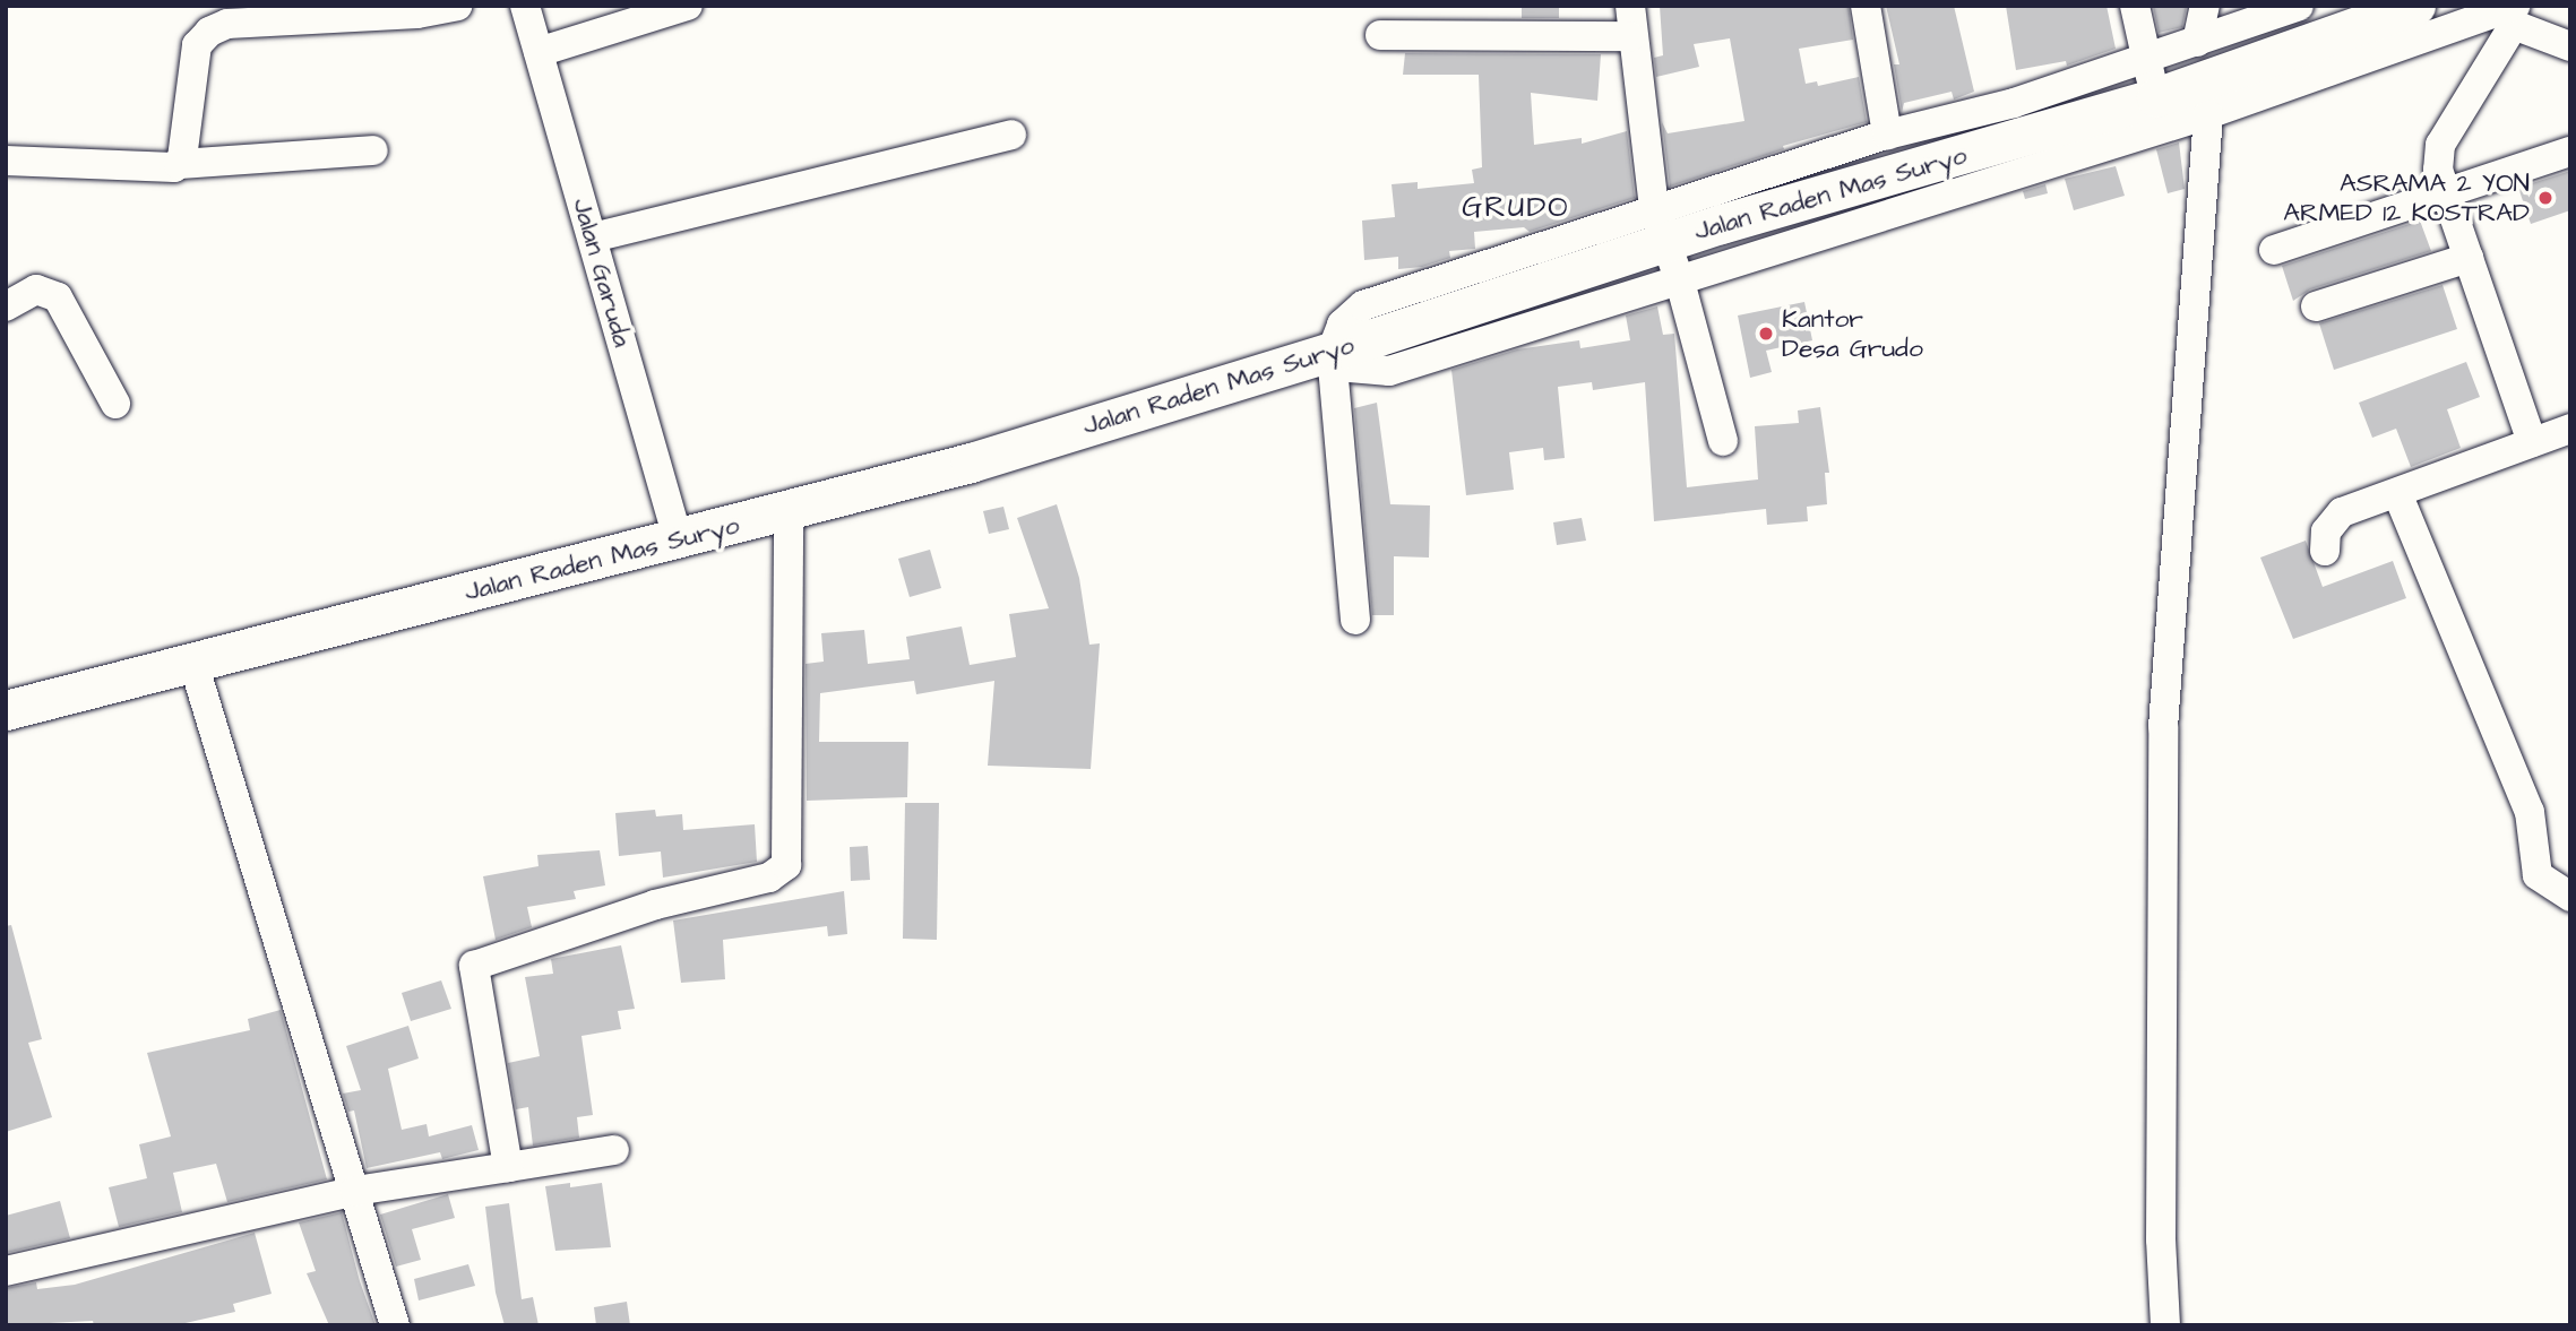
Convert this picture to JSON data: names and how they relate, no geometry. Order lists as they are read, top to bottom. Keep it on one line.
{"streets":{"main road":["Jalan Raden Mas Suryo"],"street":["Jalan Garuda"]},"crossings":[["Jalan Raden Mas Suryo","Jalan Garuda"]],"districts":["GRUDO"],"places":["ASRAMA 2 YON ARMED 12 KOSTRAD","Kantor Desa Grudo"]}
